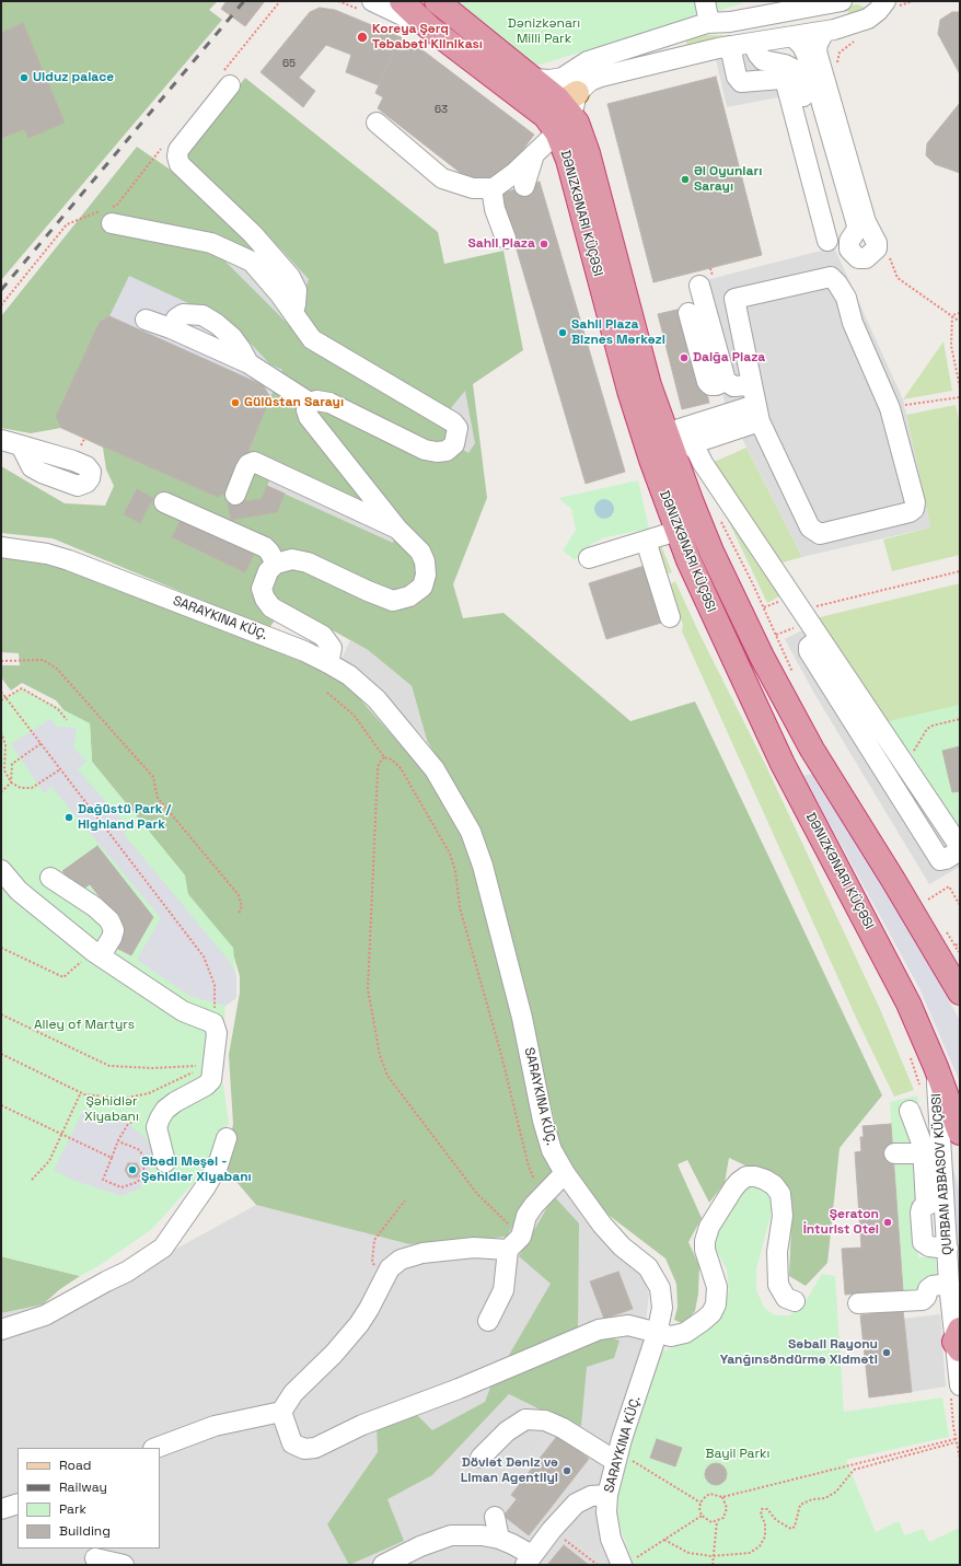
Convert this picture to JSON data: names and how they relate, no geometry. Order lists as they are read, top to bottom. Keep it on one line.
{"streets":{"street":["SARAYKINA KÜÇ.","QURBAN ABBASOV KÜÇƏSI"]},"parks":["Dənizkənarı Milli Park","Alley of Martyrs","Şəhidlər Xiyabanı","Bayil Parkı"],"places":["Koreya Şərq Təbabəti Klinikası","Ulduz palace","Əl Oyunları Sarayı","Sahil Plaza","Sahil Plaza Biznes Mərkəzi","Dalğa Plaza","Gülüstan Sarayı","Dağüstü Park / Highland Park","Əbədi Məşəl - Şəhidlər Xiyabanı","Şeraton İnturist Otel","Səbail Rayonu Yanğınsöndürmə Xidməti","Dövlət Dəniz və Liman Agentliyi"],"house_numbers":["65","63"],"legend":["Road","Railway","Park","Building"]}
